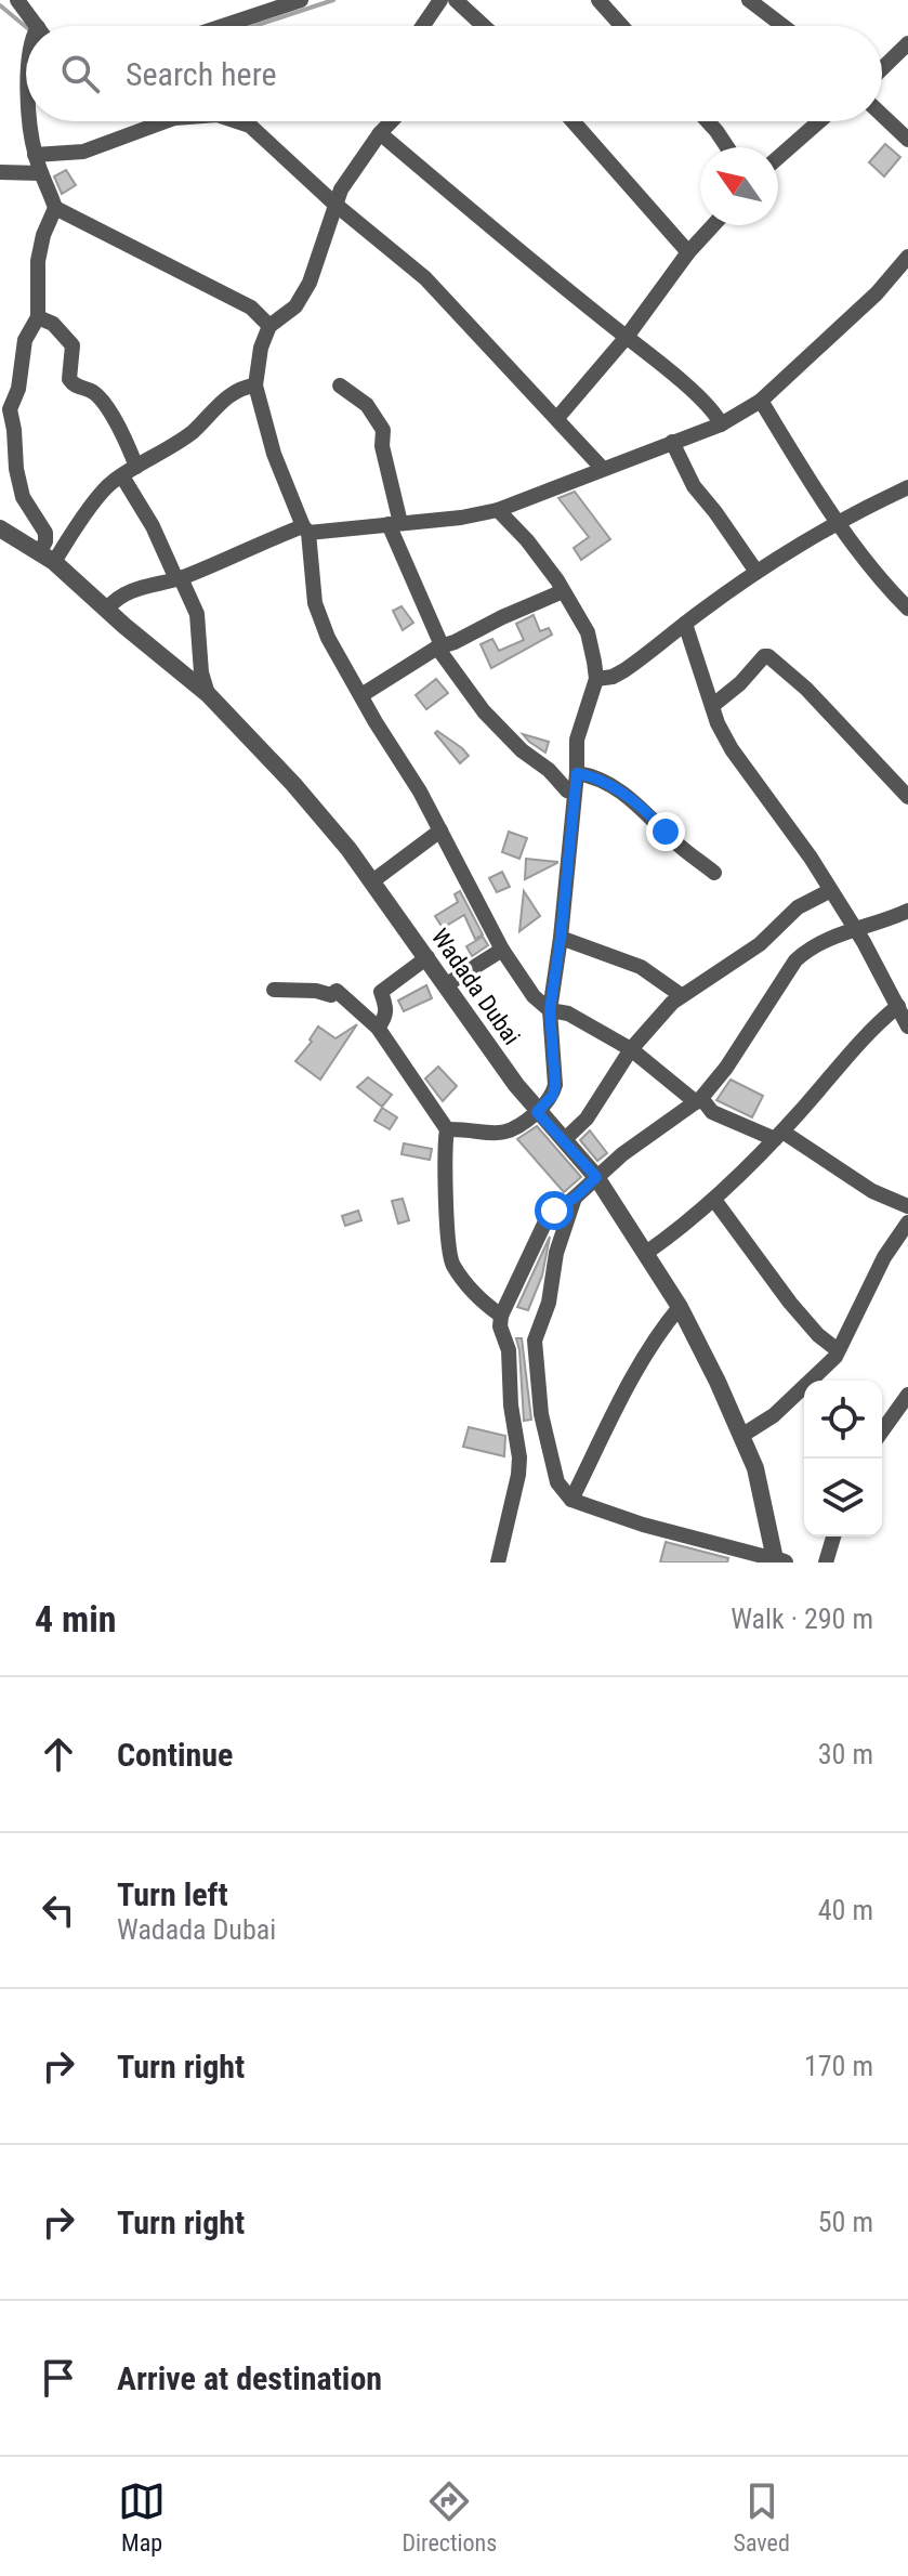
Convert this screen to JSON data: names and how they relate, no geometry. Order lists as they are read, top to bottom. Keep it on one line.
{"streets":{"street":["Wadada Dubai"]},"north":"top left","page":{"search":"Search here","heading":["4 min","Walk · 290 m"],"list":[["Continue","30 m"],["Turn left","Wadada Dubai","40 m"],["Turn right","170 m"],["Turn right","50 m"],"Arrive at destination"],"nav":["Map","Directions","Saved"]}}
